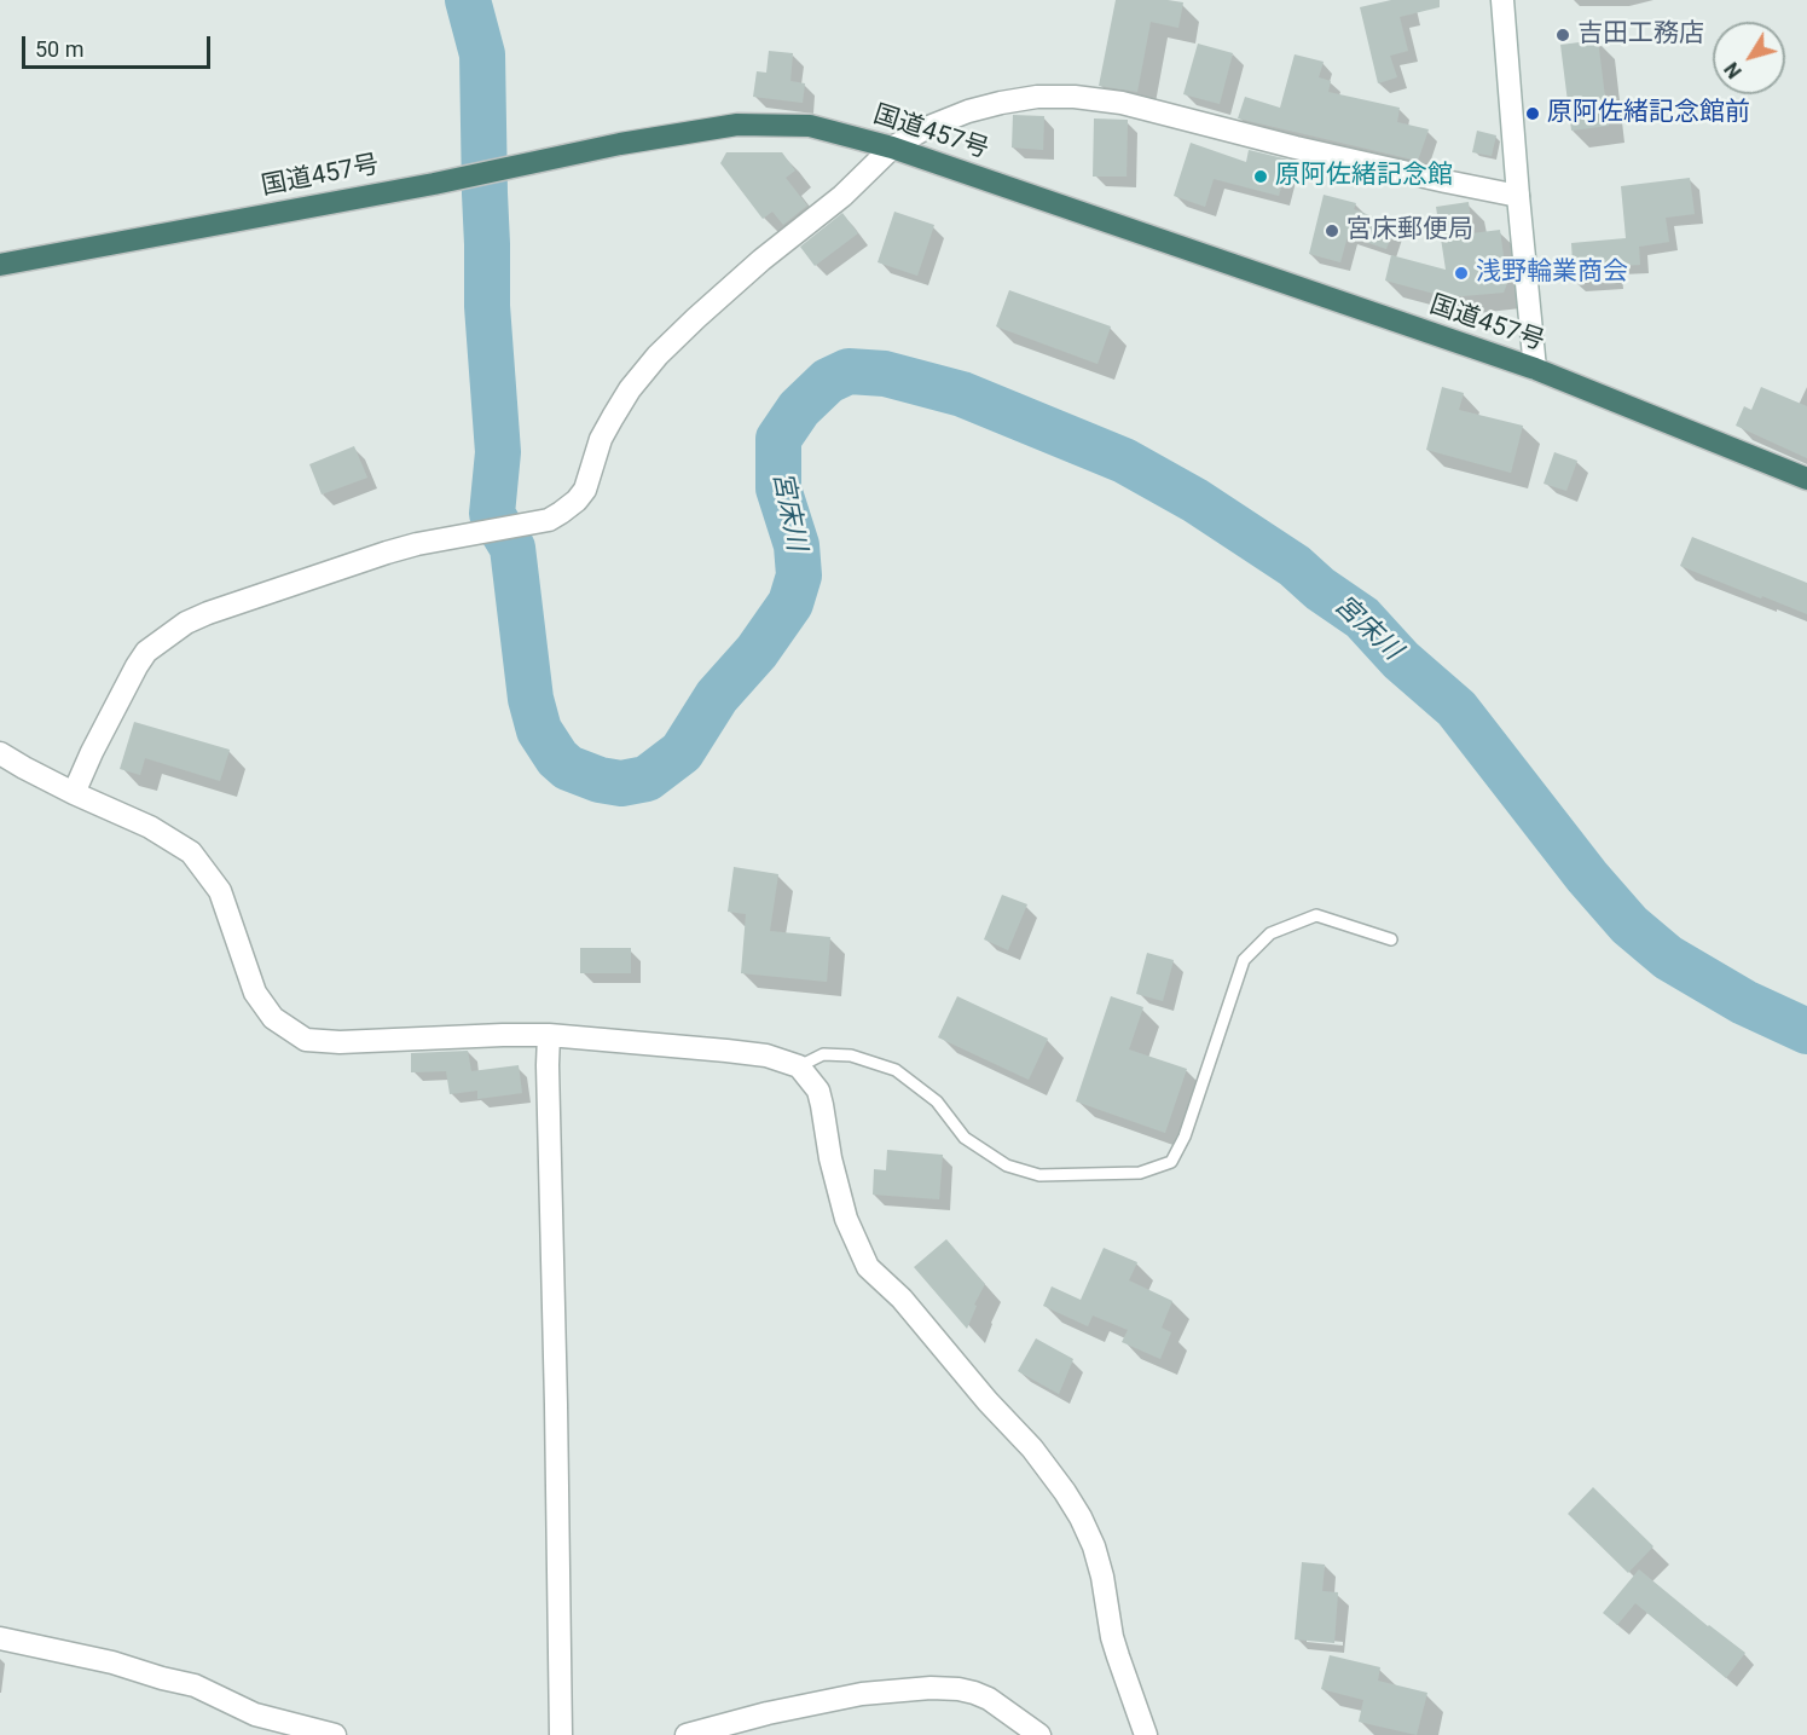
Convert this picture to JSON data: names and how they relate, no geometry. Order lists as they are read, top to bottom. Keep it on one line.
{"streets":{"highway":["国道457号"]},"water":["宮床川"],"places":["吉田工務店","原阿佐緒記念館前","原阿佐緒記念館","宮床郵便局","浅野輪業商会"],"scale_bar":"50 m","north":"bottom left"}
